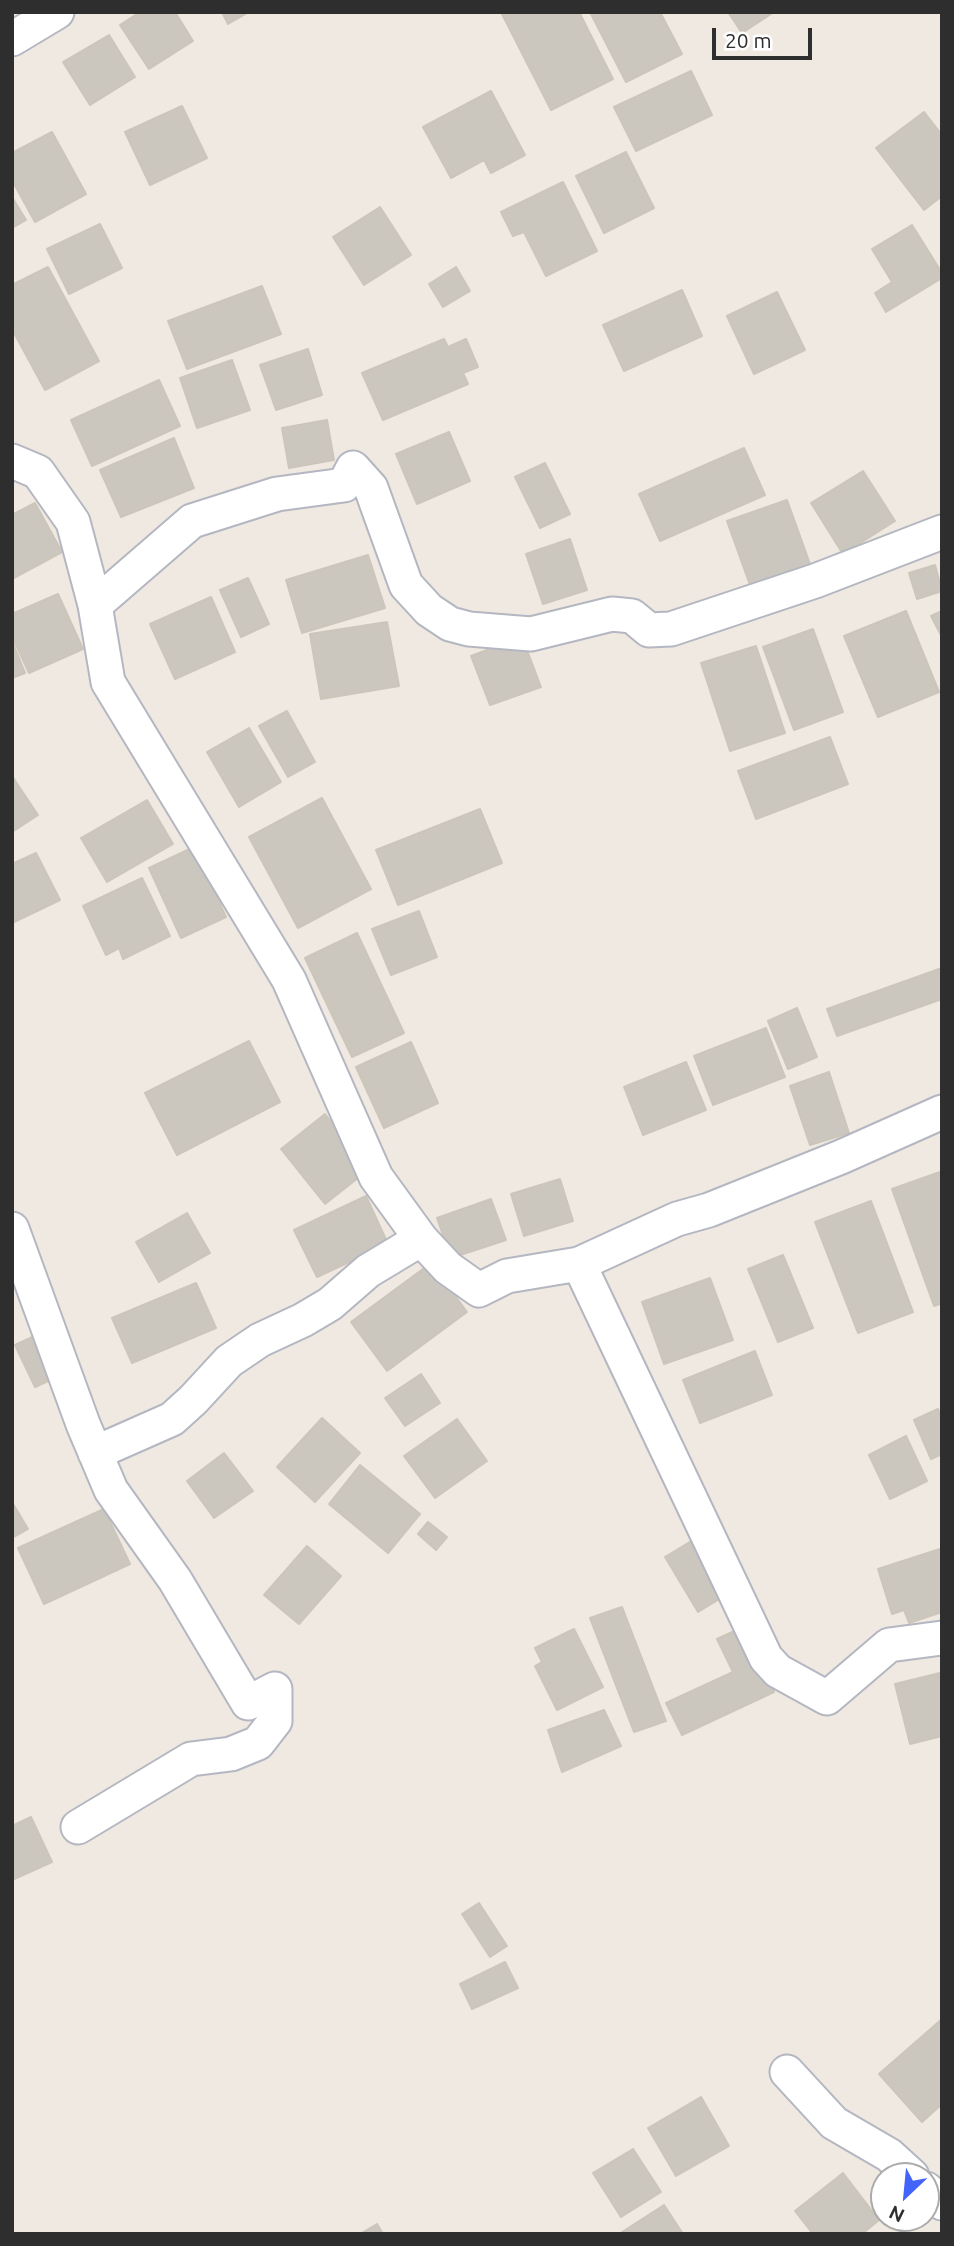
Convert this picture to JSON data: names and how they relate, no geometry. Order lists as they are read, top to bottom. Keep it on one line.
{"scale_bar":"20 m","north":"bottom left"}
